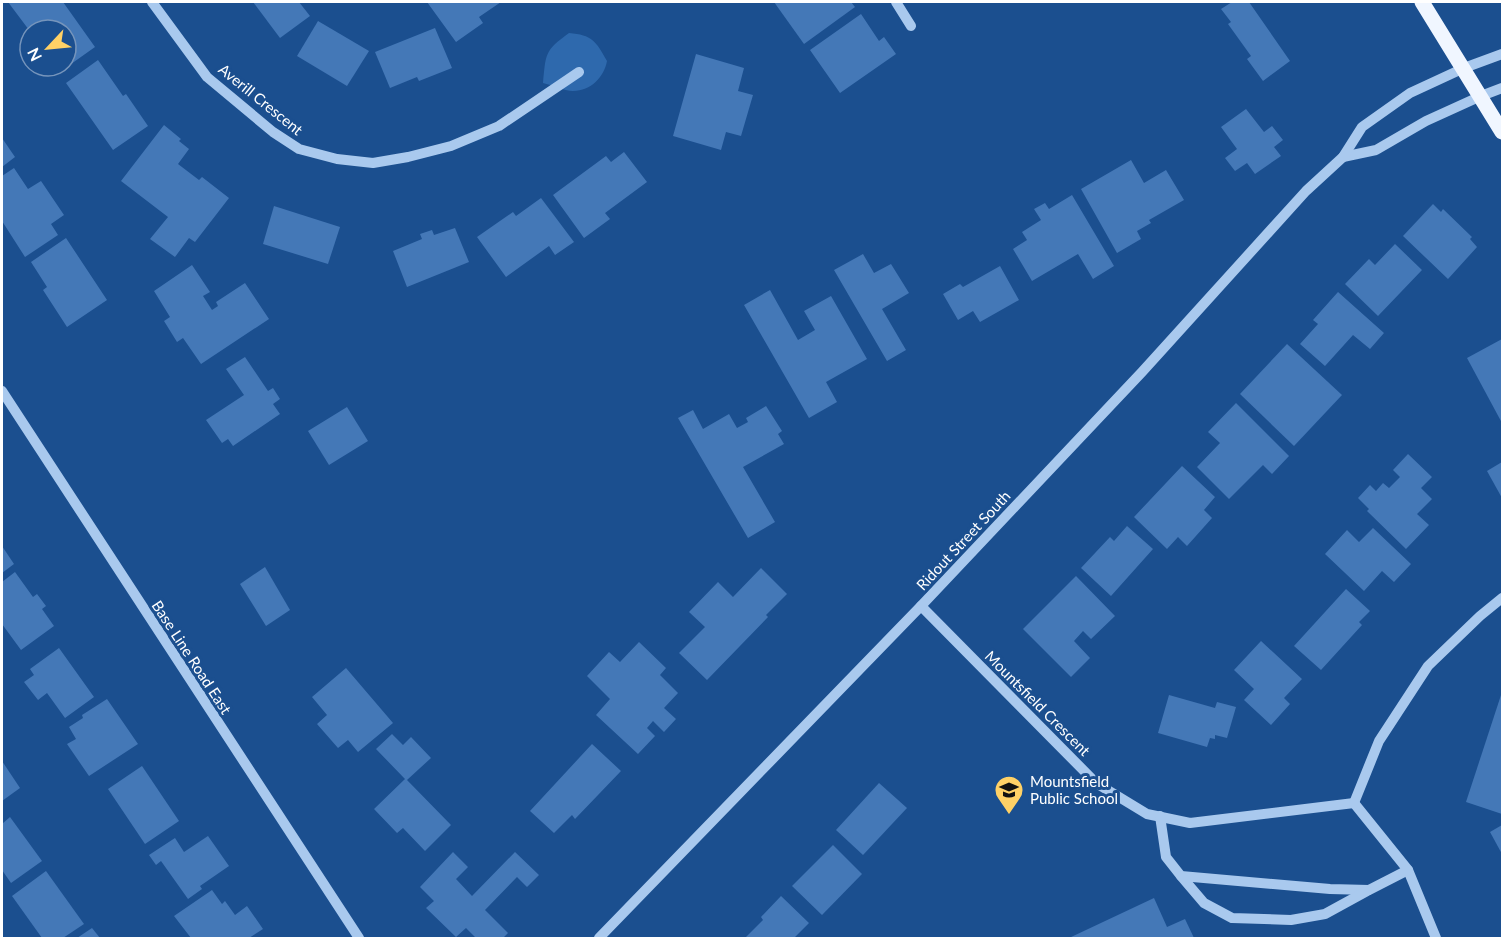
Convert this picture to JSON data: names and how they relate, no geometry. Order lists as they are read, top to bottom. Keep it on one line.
{"streets":{"street":["Averill Crescent","Ridout Street South","Base Line Road East","Mountsfield Crescent"]},"crossings":[["Ridout Street South","Mountsfield Crescent"]],"places":{"school or university":["Mountsfield Public School"]},"north":"bottom left"}
